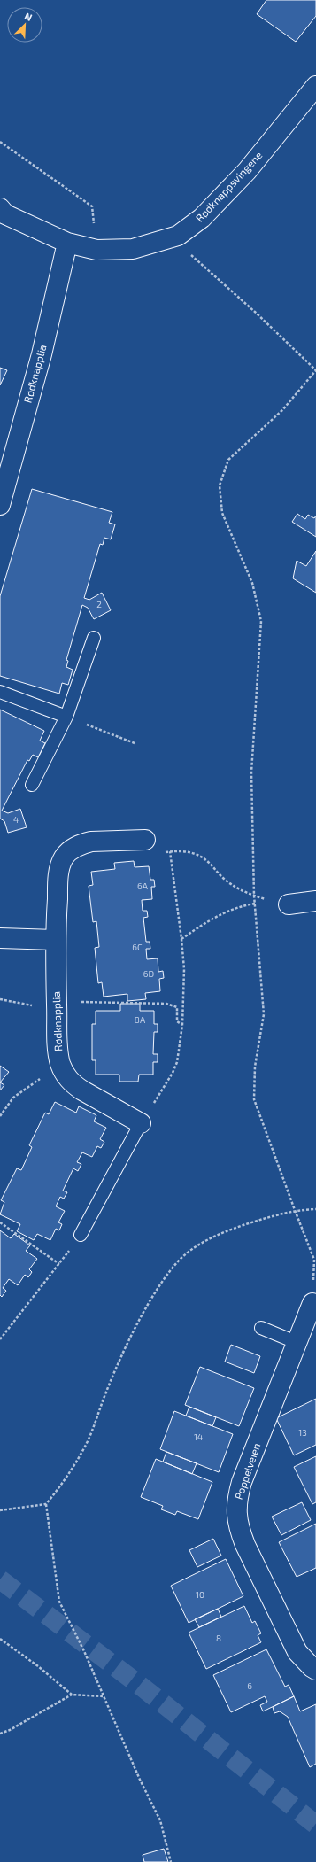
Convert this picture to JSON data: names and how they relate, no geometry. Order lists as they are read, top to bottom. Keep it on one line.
{"streets":{"street":["Rødknappsvingene","Rødknapplia","Poppelveien"]},"crossings":[["Rødknappsvingene","Rødknapplia"]],"house_numbers":["2","4","6A","6C","6D","8A","13","14","10","8","6"],"north":"top right"}
